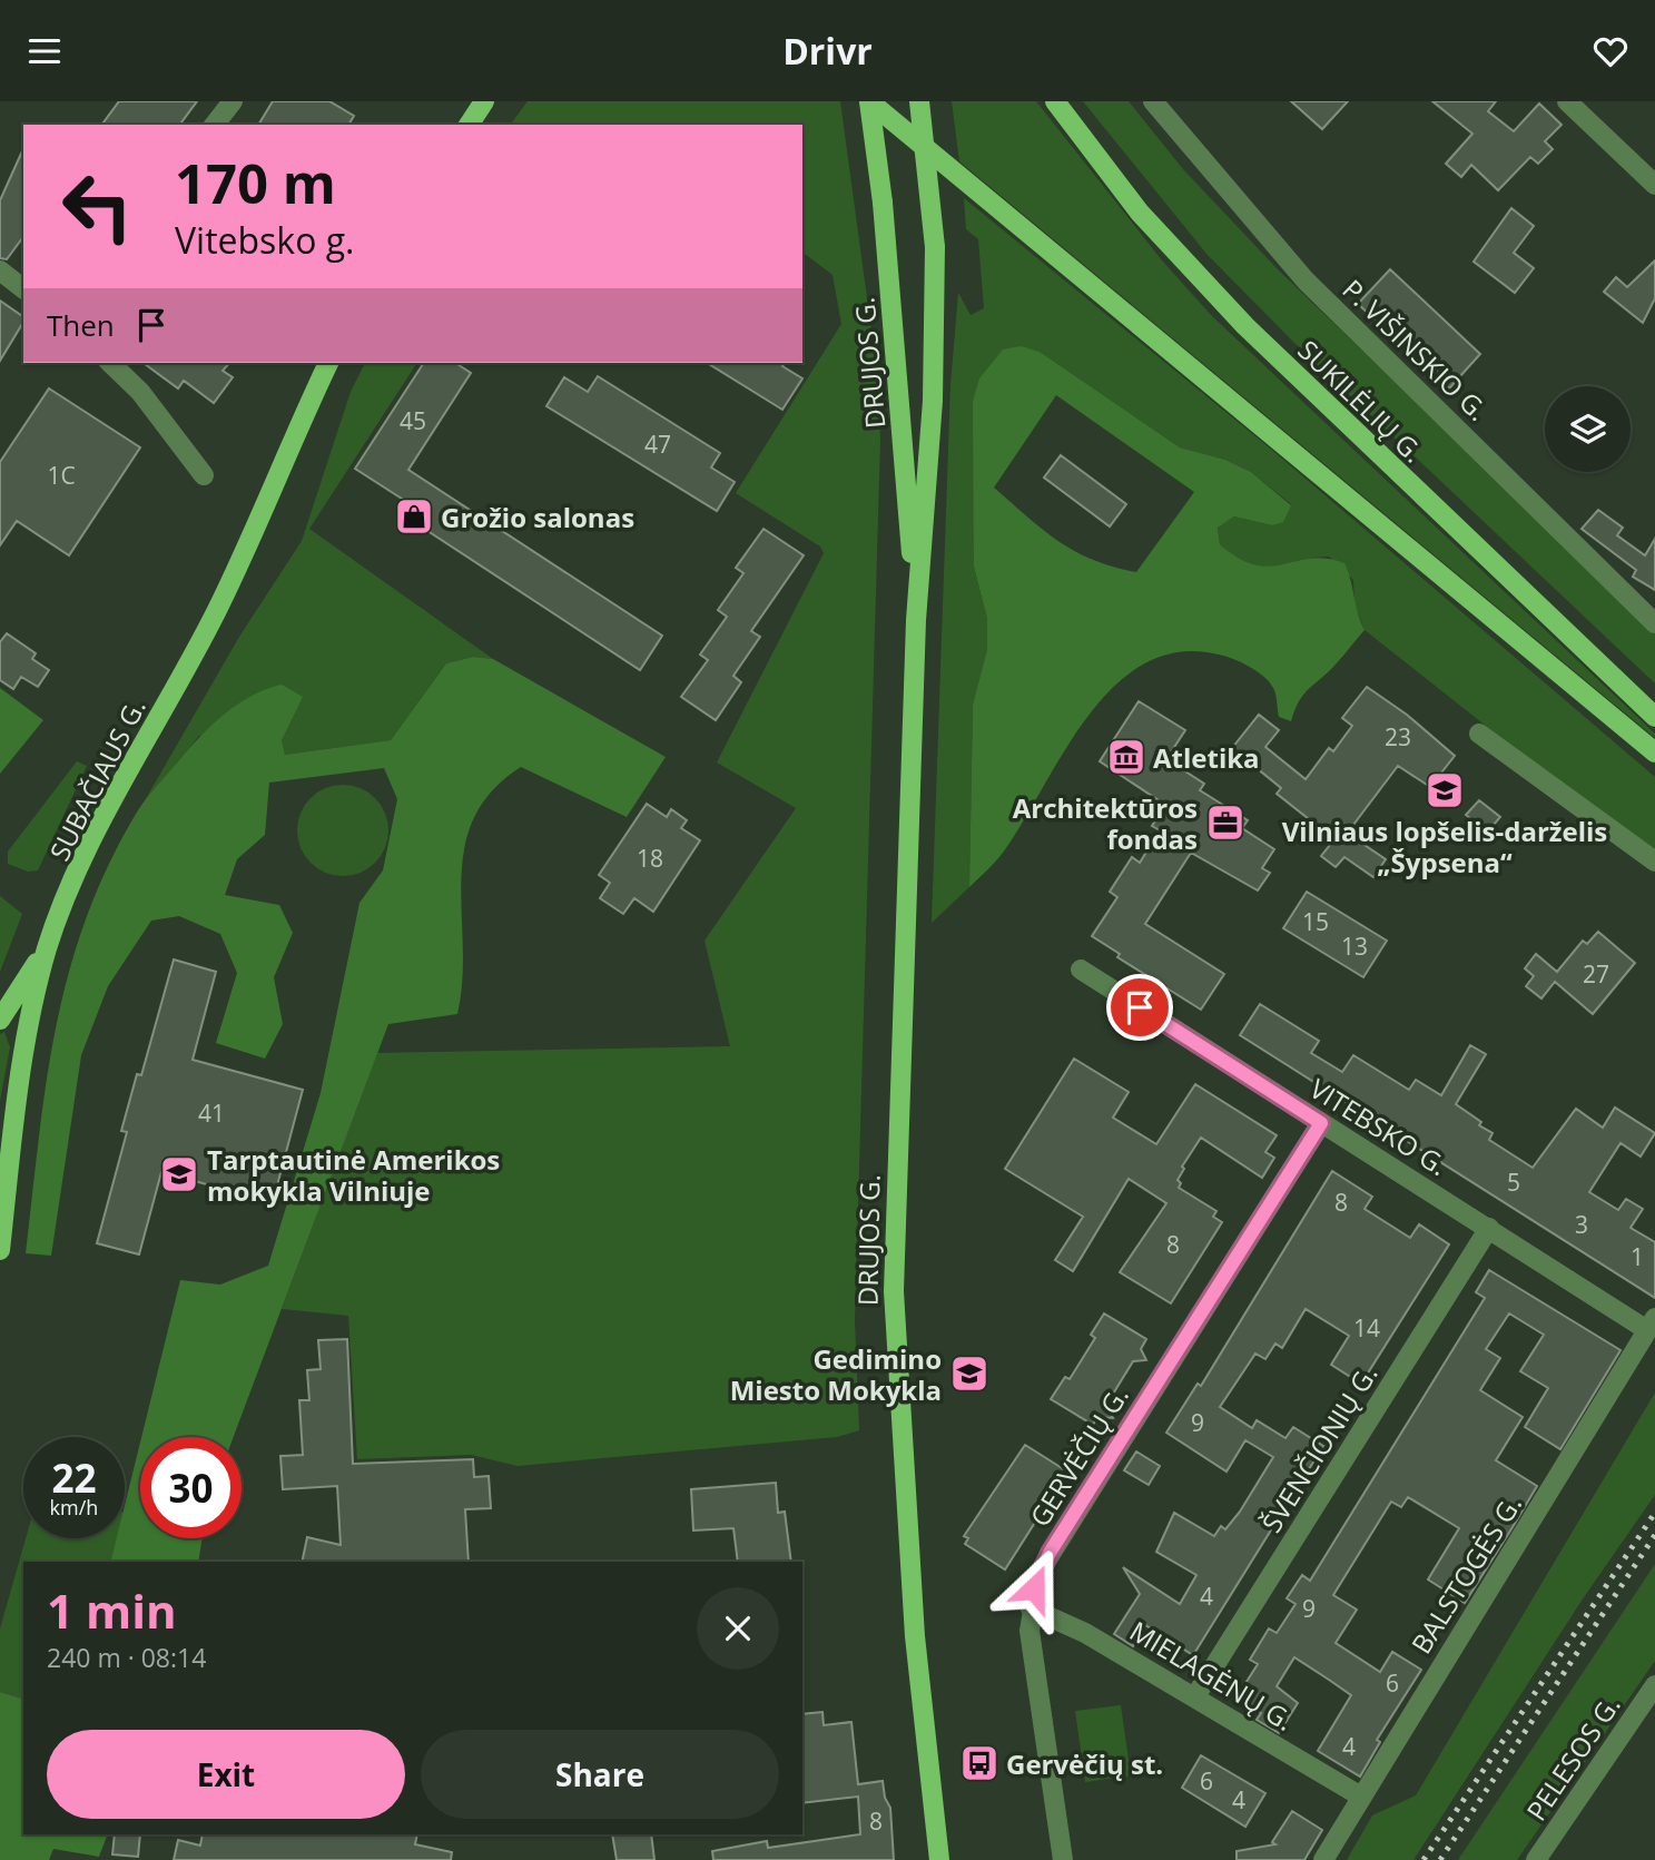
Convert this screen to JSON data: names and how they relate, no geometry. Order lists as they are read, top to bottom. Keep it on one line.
{"streets":{"main road":["DRUJOS G.","SUKILĖLIŲ G.","SUBAČIAUS G."],"street":["P. VIŠINSKIO G.","VITEBSKO G.","ŠVENČIONIŲ G.","GERVĖČIŲ G.","BALSTOGĖS G.","MIELAGĖNŲ G.","PELESOS G."]},"crossings":[["VITEBSKO G.","ŠVENČIONIŲ G."],["VITEBSKO G.","GERVĖČIŲ G."],["VITEBSKO G.","BALSTOGĖS G."],["ŠVENČIONIŲ G.","MIELAGĖNŲ G."],["GERVĖČIŲ G.","MIELAGĖNŲ G."],["BALSTOGĖS G.","MIELAGĖNŲ G."]],"places":{"shop":["Grožio salonas"],"museum":["Atletika"],"school or university":["Vilniaus lopšelis-darželis „Šypsena“","Tarptautinė Amerikos mokykla Vilniuje","Gedimino Miesto Mokykla"],"office":["Architektūros fondas"],"bus stop":["Gervėčių st."]},"house_numbers":["45","47","1C","23","18","15","13","27","41","5","8","3","8","1","14","9","4","9","6","4","6","4","8"],"page":{"header":"Drivr","turn":["170 m","Vitebsko g."],"then":"Then","speed":"22 km/h","limit":"30","heading":["1 min","240 m · 08:14"],"buttons":["Exit","Share"]}}
